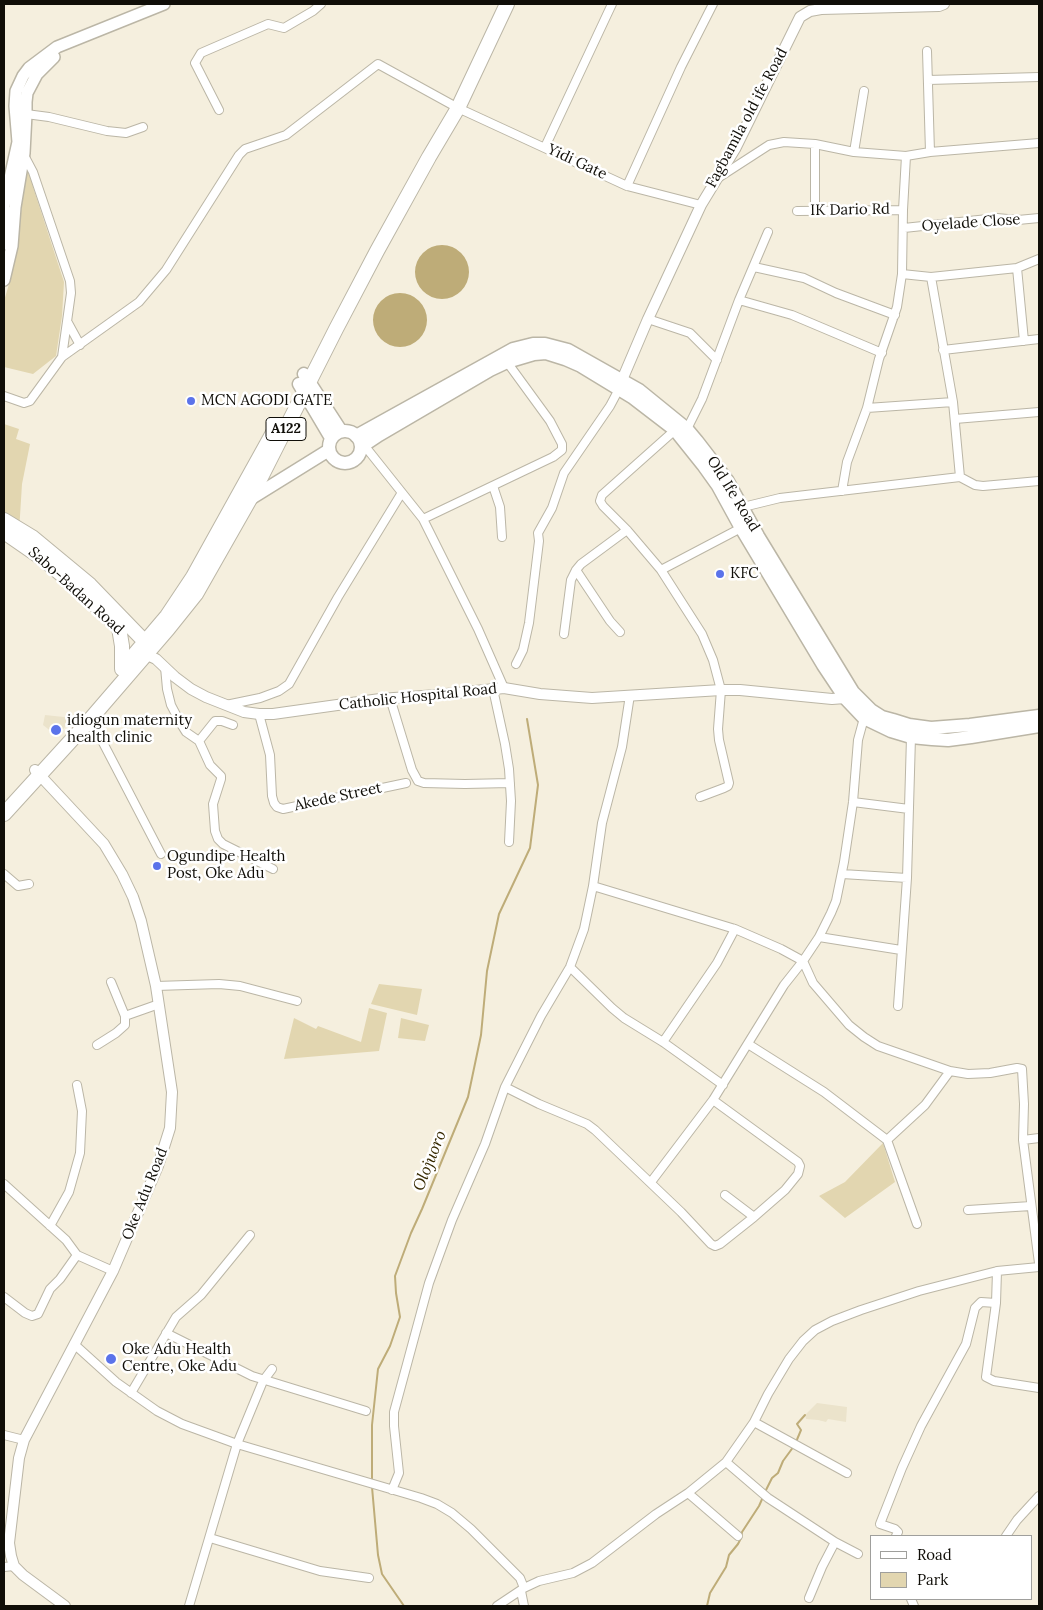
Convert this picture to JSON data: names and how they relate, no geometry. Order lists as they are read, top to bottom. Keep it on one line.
{"streets":{"highway":["A122","Sabo-Badan Road"],"main road":["Old Ife Road"],"street":["Fagbamila old ife Road","Yidi Gate","IK Dario Rd","Oyelade Close","Catholic Hospital Road","Akede Street","Oke Adu Road"]},"crossings":[["Fagbamila old ife Road","Yidi Gate"],["Fagbamila old ife Road","Old Ife Road"],["Yidi Gate","A122"],["A122","Old Ife Road"],["A122","Sabo-Badan Road"],["A122","Catholic Hospital Road"],["A122","Oke Adu Road"],["Old Ife Road","Catholic Hospital Road"],["Sabo-Badan Road","Catholic Hospital Road"],["Catholic Hospital Road","Akede Street"]],"water":["Olojuoro"],"places":["MCN AGODI GATE","KFC","idiogun maternity health clinic","Ogundipe Health Post, Oke Adu","Oke Adu Health Centre, Oke Adu"],"legend":["Road","Park"]}
